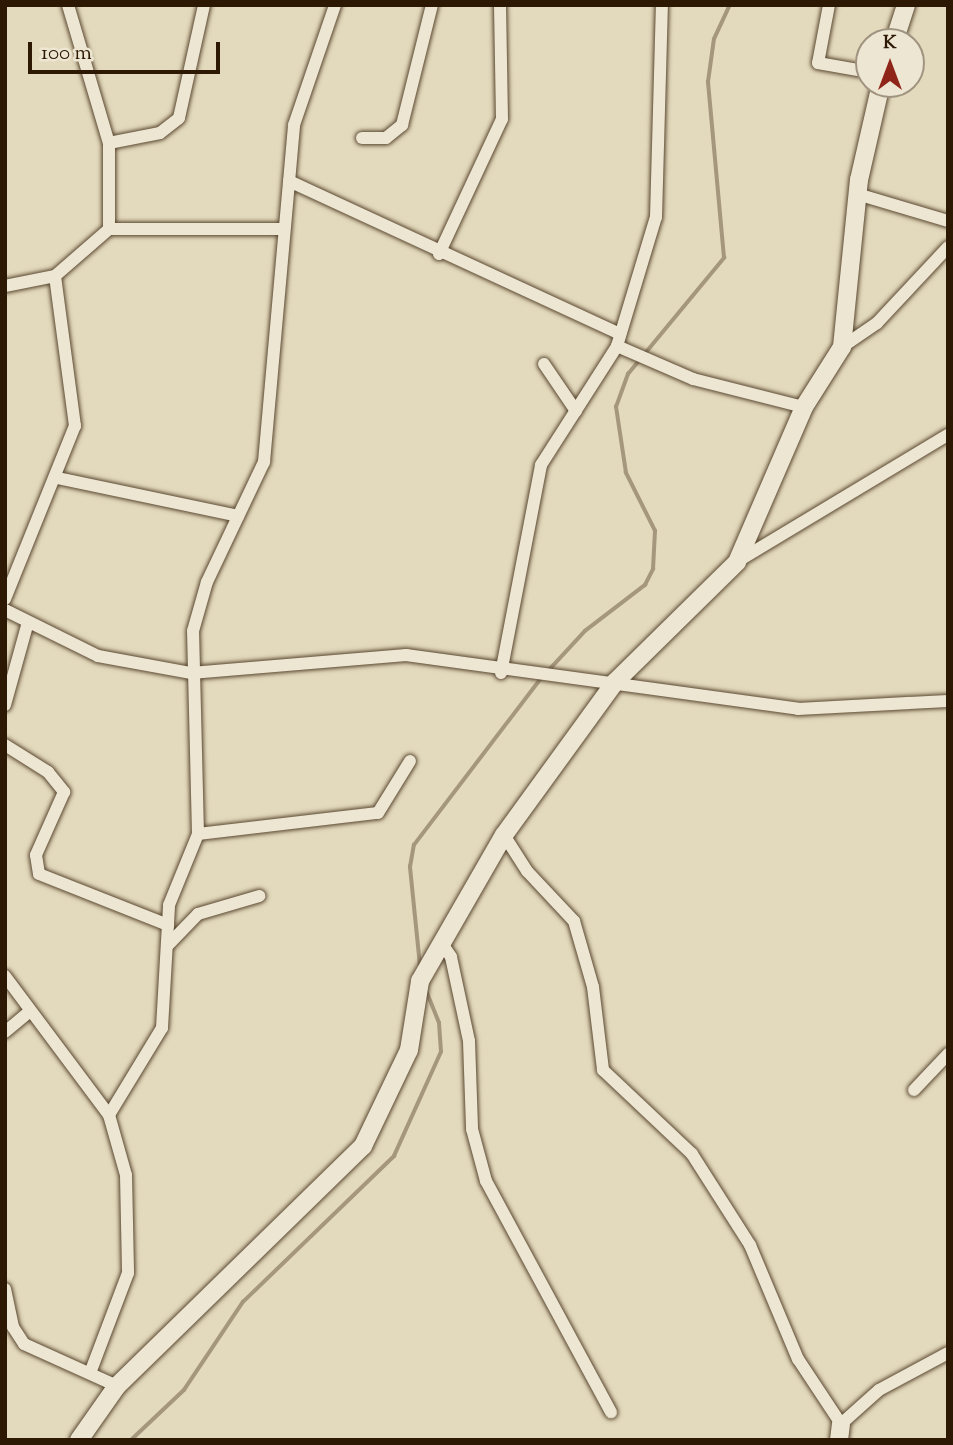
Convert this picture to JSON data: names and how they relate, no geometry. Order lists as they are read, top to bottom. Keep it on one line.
{"scale_bar":"100 m","north":"top"}
